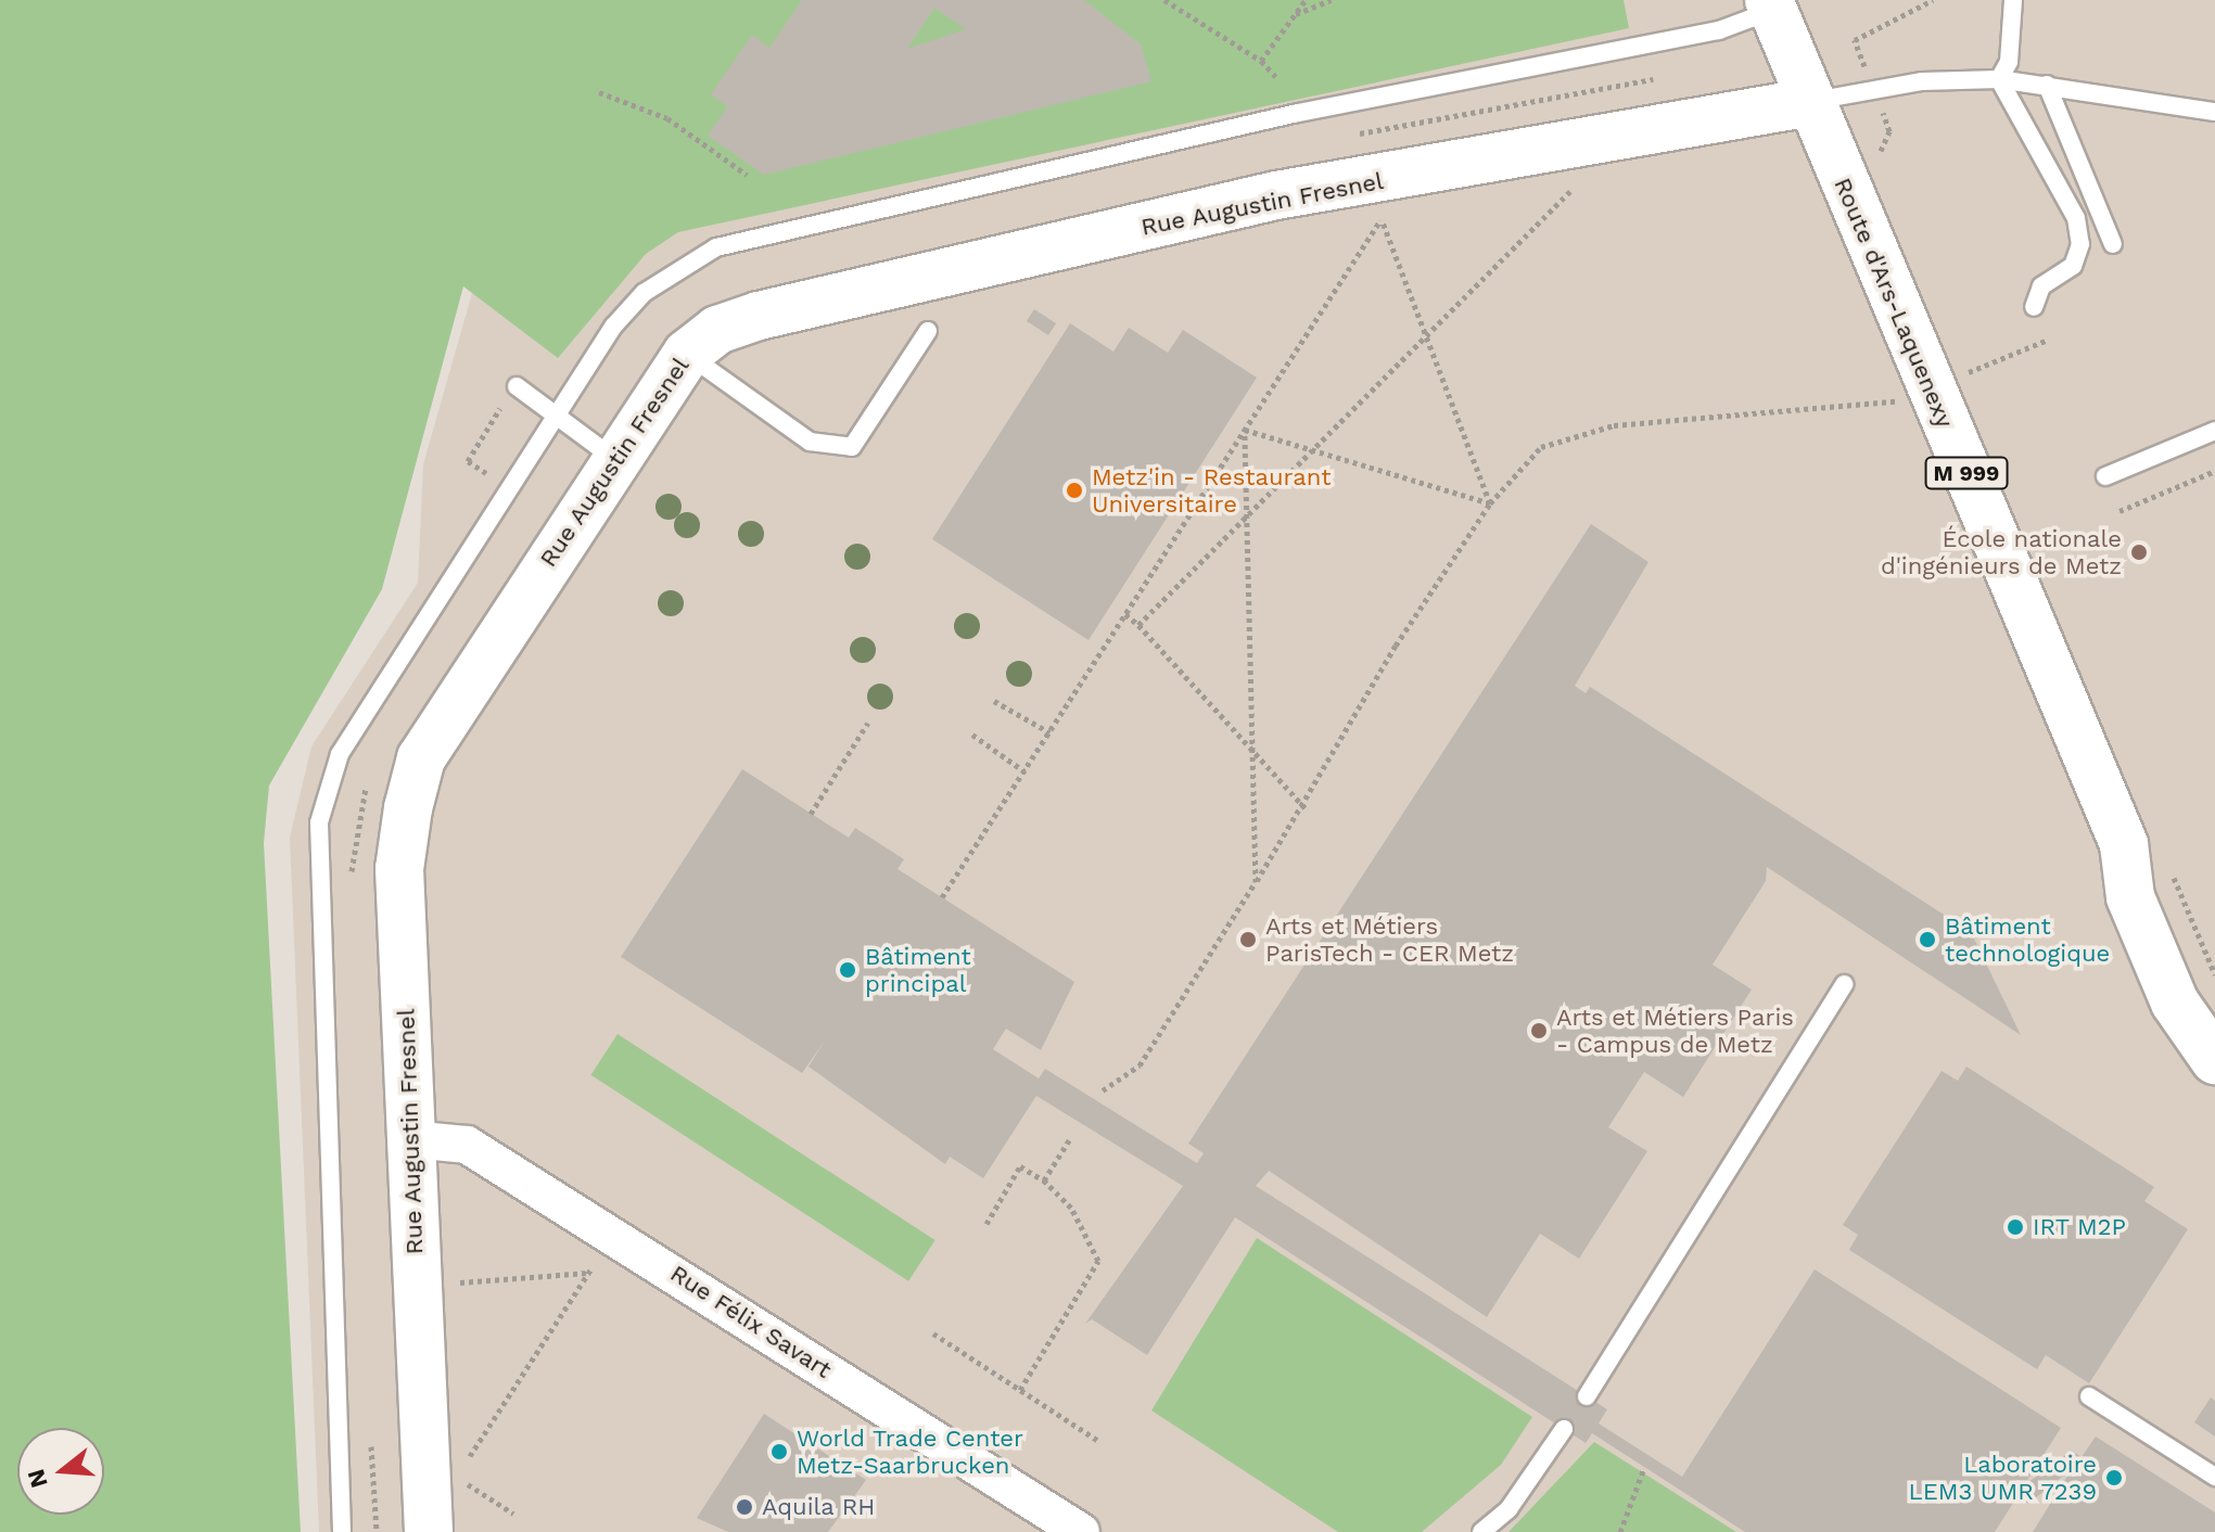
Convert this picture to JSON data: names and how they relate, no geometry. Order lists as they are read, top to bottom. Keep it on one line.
{"streets":{"street":["Rue Augustin Fresnel","Route d'Ars-Laquenexy","M 999","Rue Félix Savart"]},"crossings":[["Rue Augustin Fresnel","Route d'Ars-Laquenexy"],["Rue Augustin Fresnel","Rue Félix Savart"]],"places":["Metz'in - Restaurant Universitaire","École nationale d'ingénieurs de Metz","Arts et Métiers ParisTech - CER Metz","Bâtiment technologique","Bâtiment principal","Arts et Métiers Paris - Campus de Metz","IRT M2P","World Trade Center Metz-Saarbrucken","Laboratoire LEM3 UMR 7239","Aquila RH"],"north":"left"}
